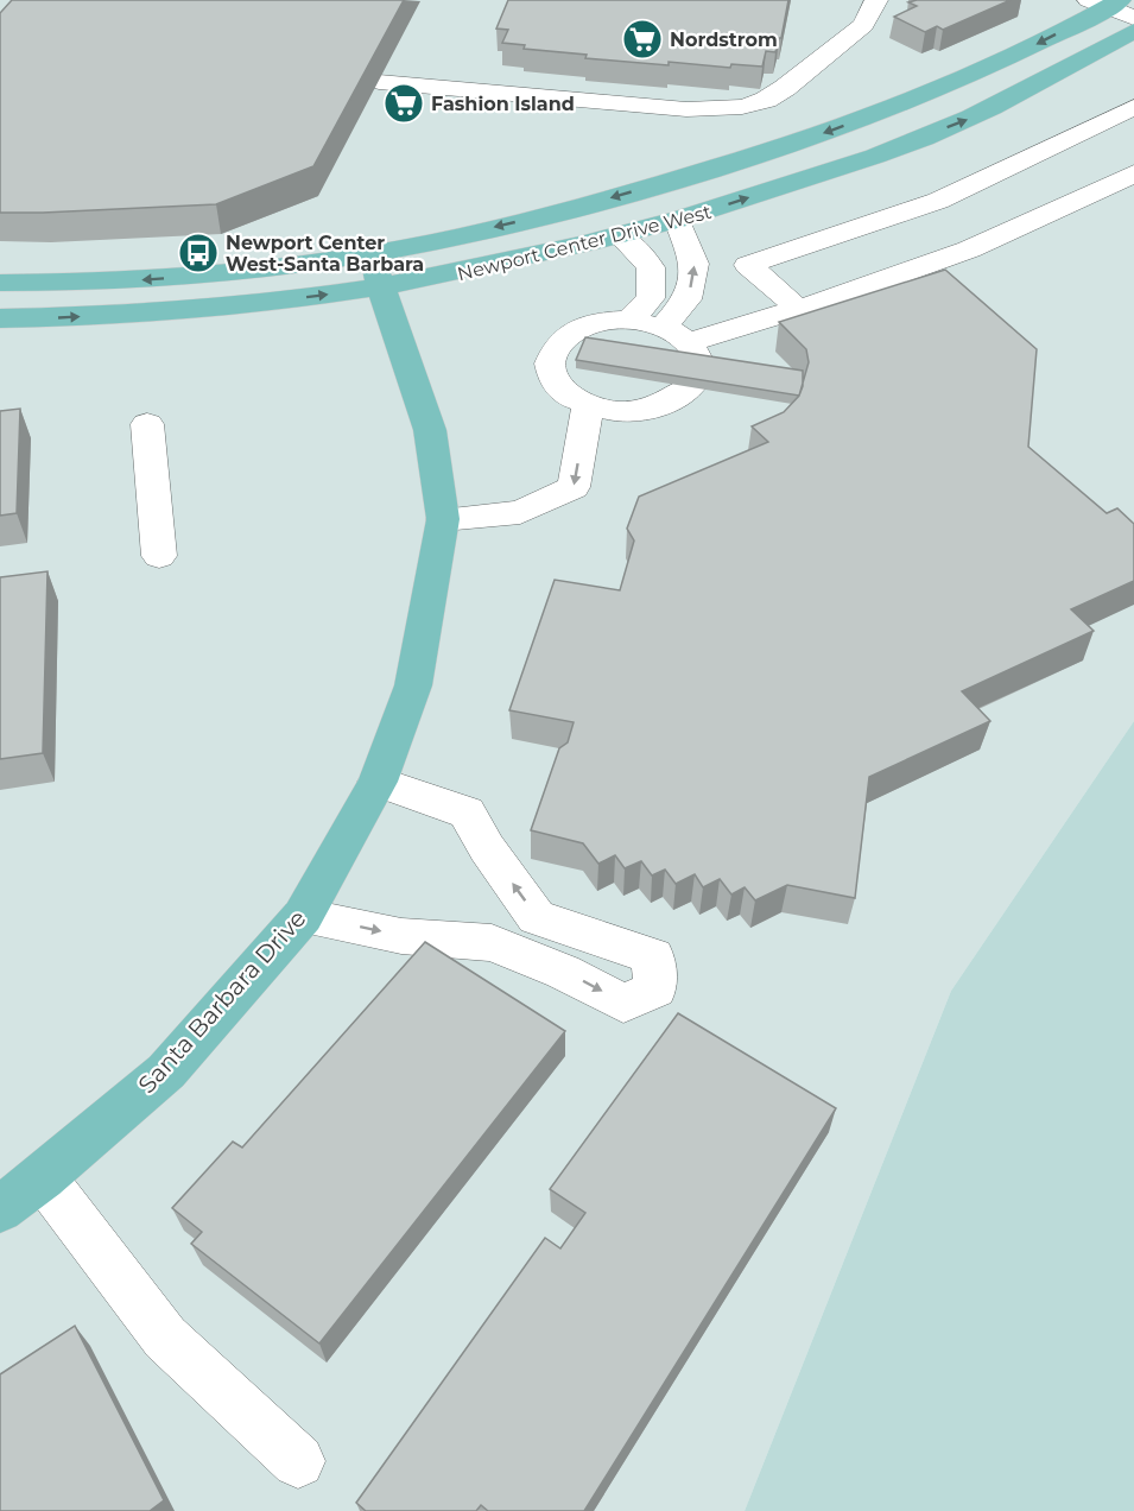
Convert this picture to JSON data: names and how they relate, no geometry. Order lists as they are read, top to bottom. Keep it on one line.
{"streets":{"main road":["Newport Center Drive West","Santa Barbara Drive"]},"crossings":[["Newport Center Drive West","Santa Barbara Drive"]],"places":{"supermarket":["Nordstrom","Fashion Island"],"bus stop":["Newport Center West-Santa Barbara"]}}
